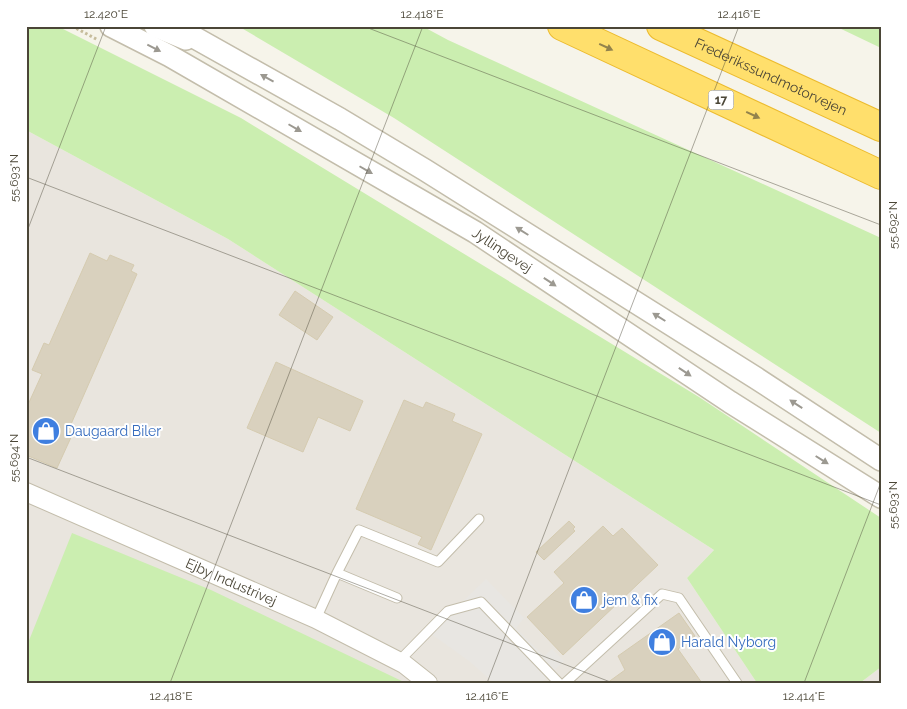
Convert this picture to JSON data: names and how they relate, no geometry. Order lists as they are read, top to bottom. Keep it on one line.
{"streets":{"highway":["Frederikssundmotorvejen","17"],"street":["Jyllingevej","Ejby Industrivej"]},"places":{"shop":["Daugaard Biler","jem & fix","Harald Nyborg"]},"coordinates":["12.420°E","12.418°E","12.416°E","55.693°N","55.692°N","55.694°N","12.414°E"]}
